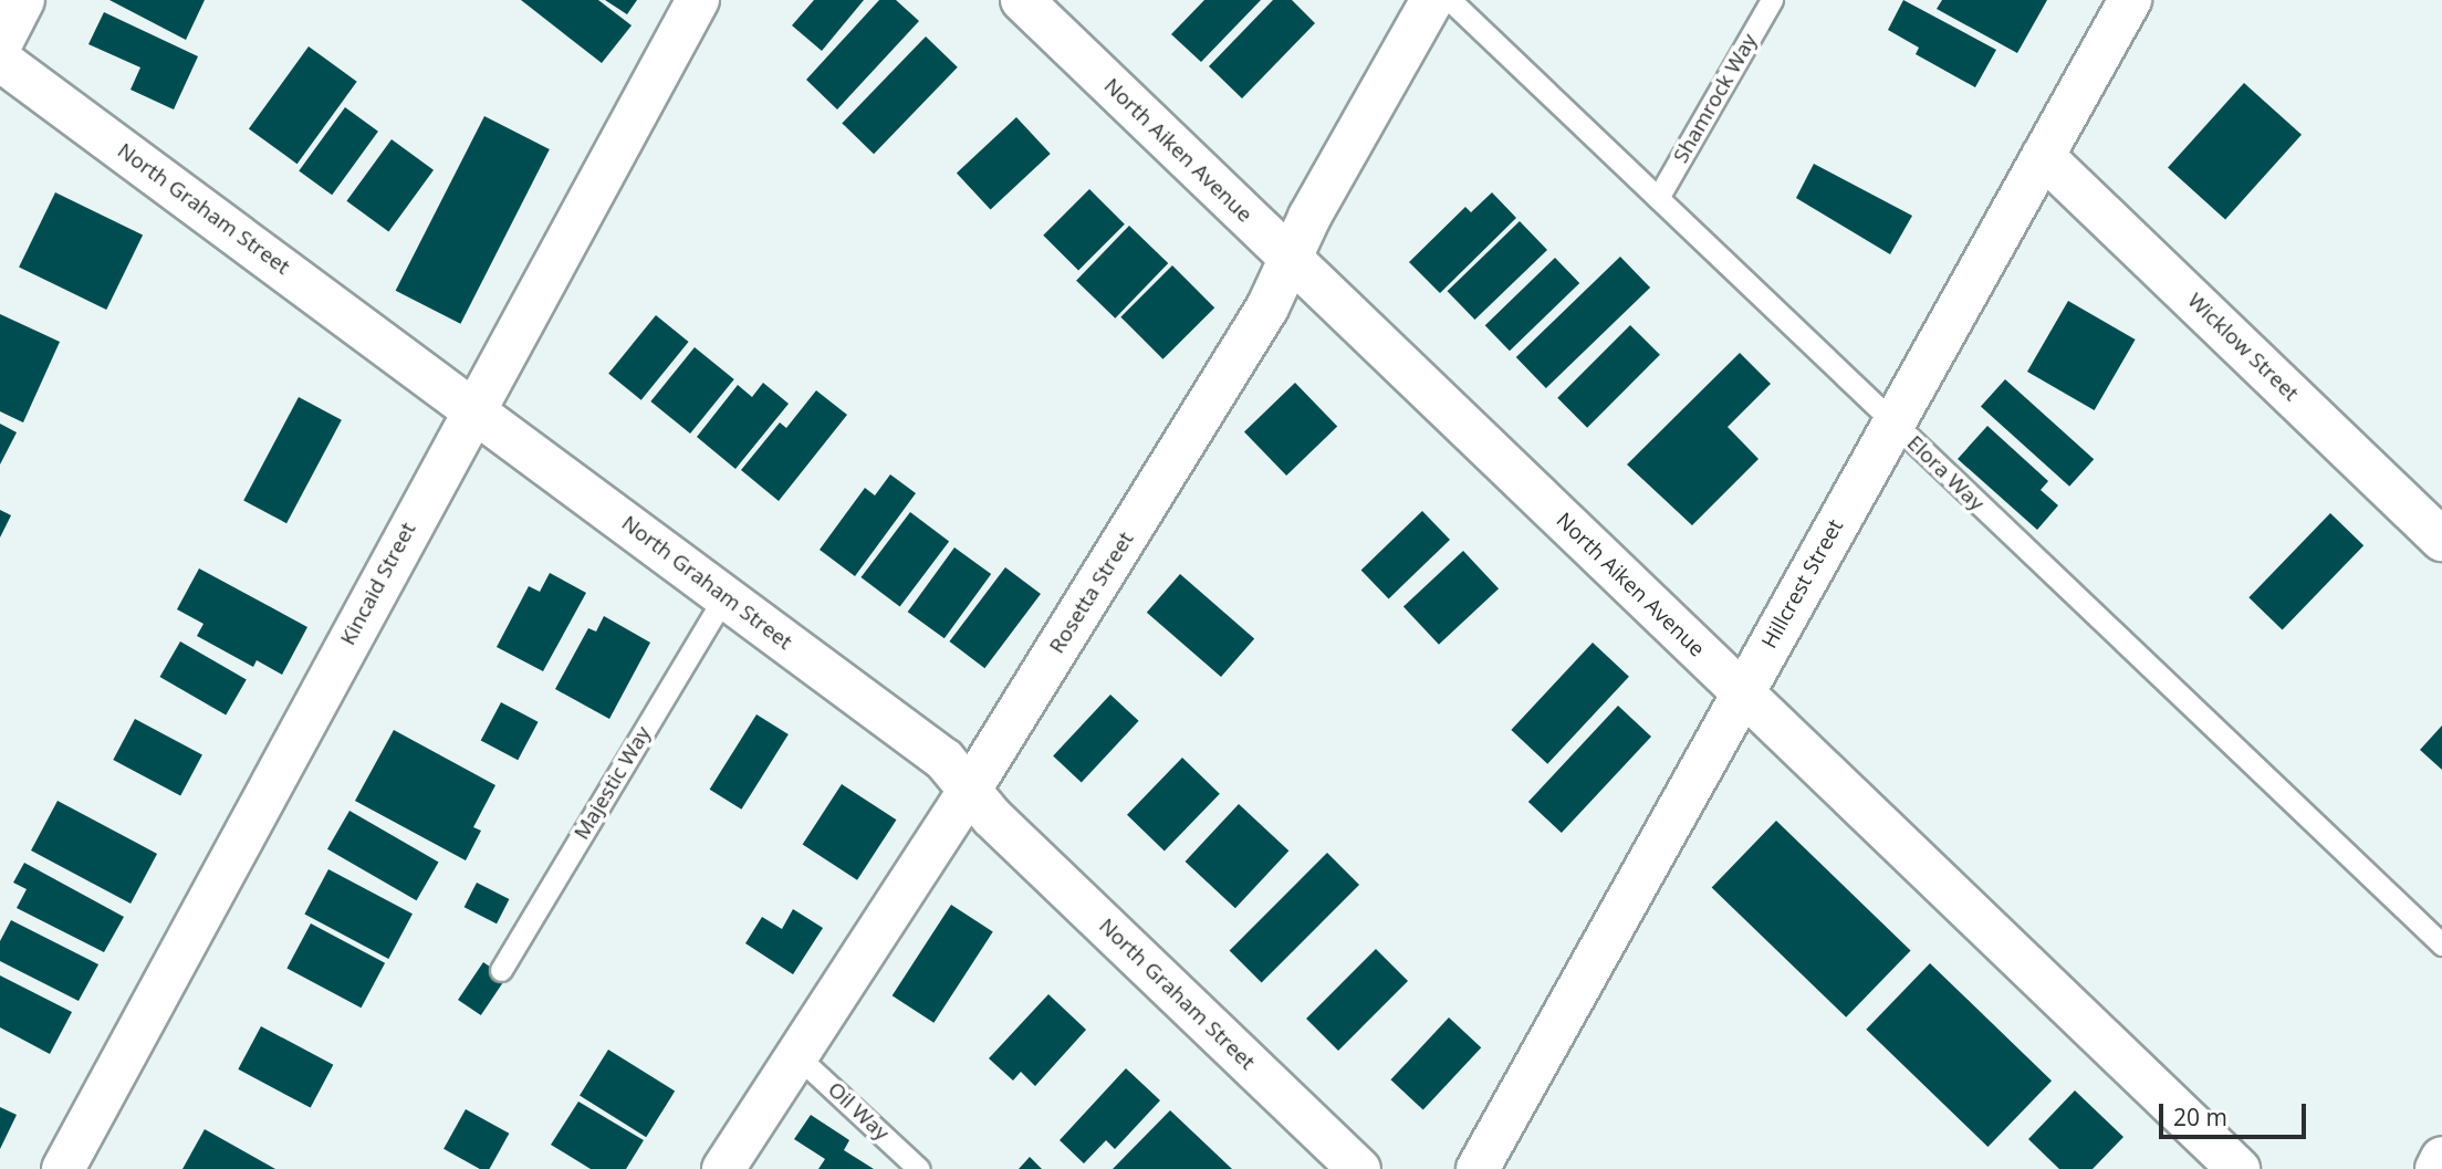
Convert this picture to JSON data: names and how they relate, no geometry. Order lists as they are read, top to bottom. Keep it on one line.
{"streets":{"street":["North Aiken Avenue","North Graham Street","Wicklow Street","Kincaid Street","Hillcrest Street","Rosetta Street"],"lane":["Shamrock Way","Elora Way","Majestic Way","Oil Way"]},"crossings":[["Shamrock Way","Elora Way"],["North Aiken Avenue","Hillcrest Street"],["North Aiken Avenue","Rosetta Street"],["North Graham Street","Kincaid Street"],["North Graham Street","Rosetta Street"],["North Graham Street","Majestic Way"],["Wicklow Street","Hillcrest Street"],["Elora Way","Hillcrest Street"],["Rosetta Street","Oil Way"]],"scale_bar":"20 m"}
